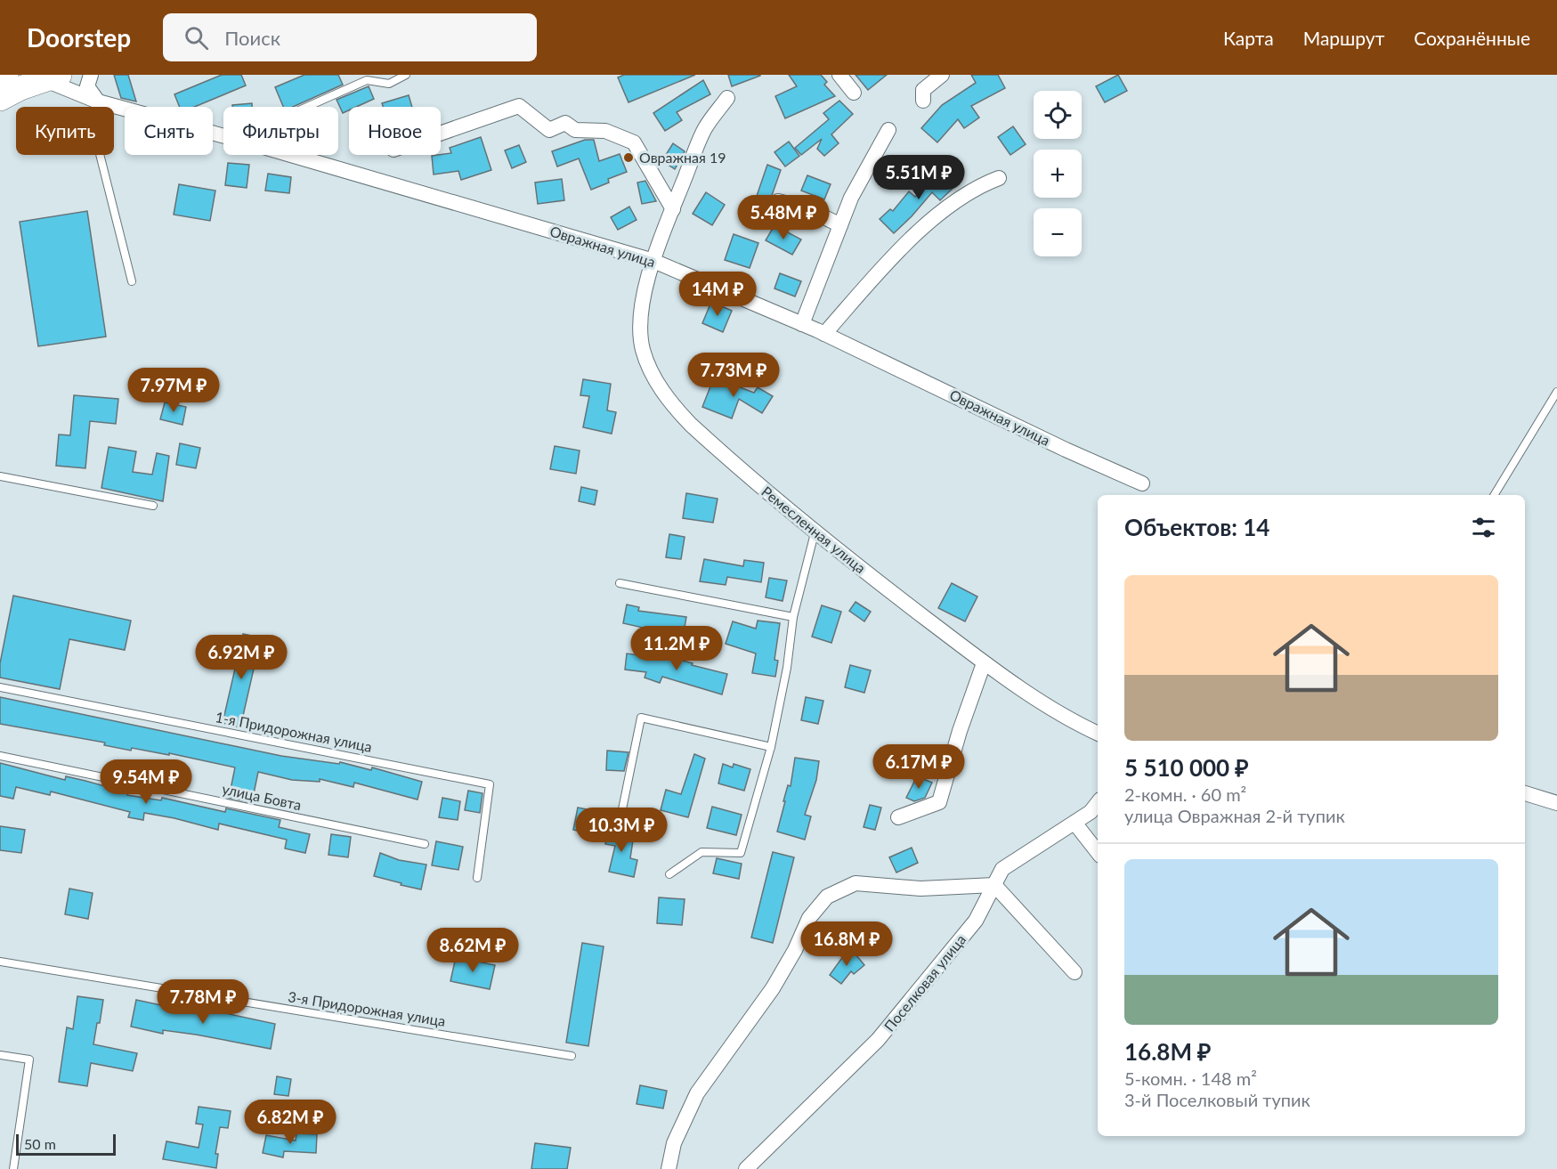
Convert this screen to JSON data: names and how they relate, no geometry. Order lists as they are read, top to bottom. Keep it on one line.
{"streets":{"street":["Овражная улица","Ремесленная улица","Поселковая улица"],"lane":["1-я Придорожная улица","улица Бовта","3-я Придорожная улица"]},"crossings":[["Овражная улица","Ремесленная улица"]],"places":["Овражная 19"],"scale_bar":"50 m","page":{"header":"Doorstep","search":"Поиск","nav":["Карта","Маршрут","Сохранённые"],"map_buttons":["+","−"],"chip":["Купить","Снять","Фильтры","Новое"],"price":["5.51M ₽","5.48M ₽","14M ₽","7.73M ₽","7.97M ₽","11.2M ₽","6.92M ₽","6.17M ₽","9.54M ₽","10.3M ₽","16.8M ₽","8.62M ₽","7.78M ₽","6.82M ₽"],"heading":"Объектов: 14","list":[{"name":"5 510 000 ₽","note":"2-комн. · 60 m² · улица Овражная 2-й тупик"},{"name":"16.8M ₽","note":"5-комн. · 148 m² · 3-й Поселковый тупик"}],"scale":"50 m"}}
